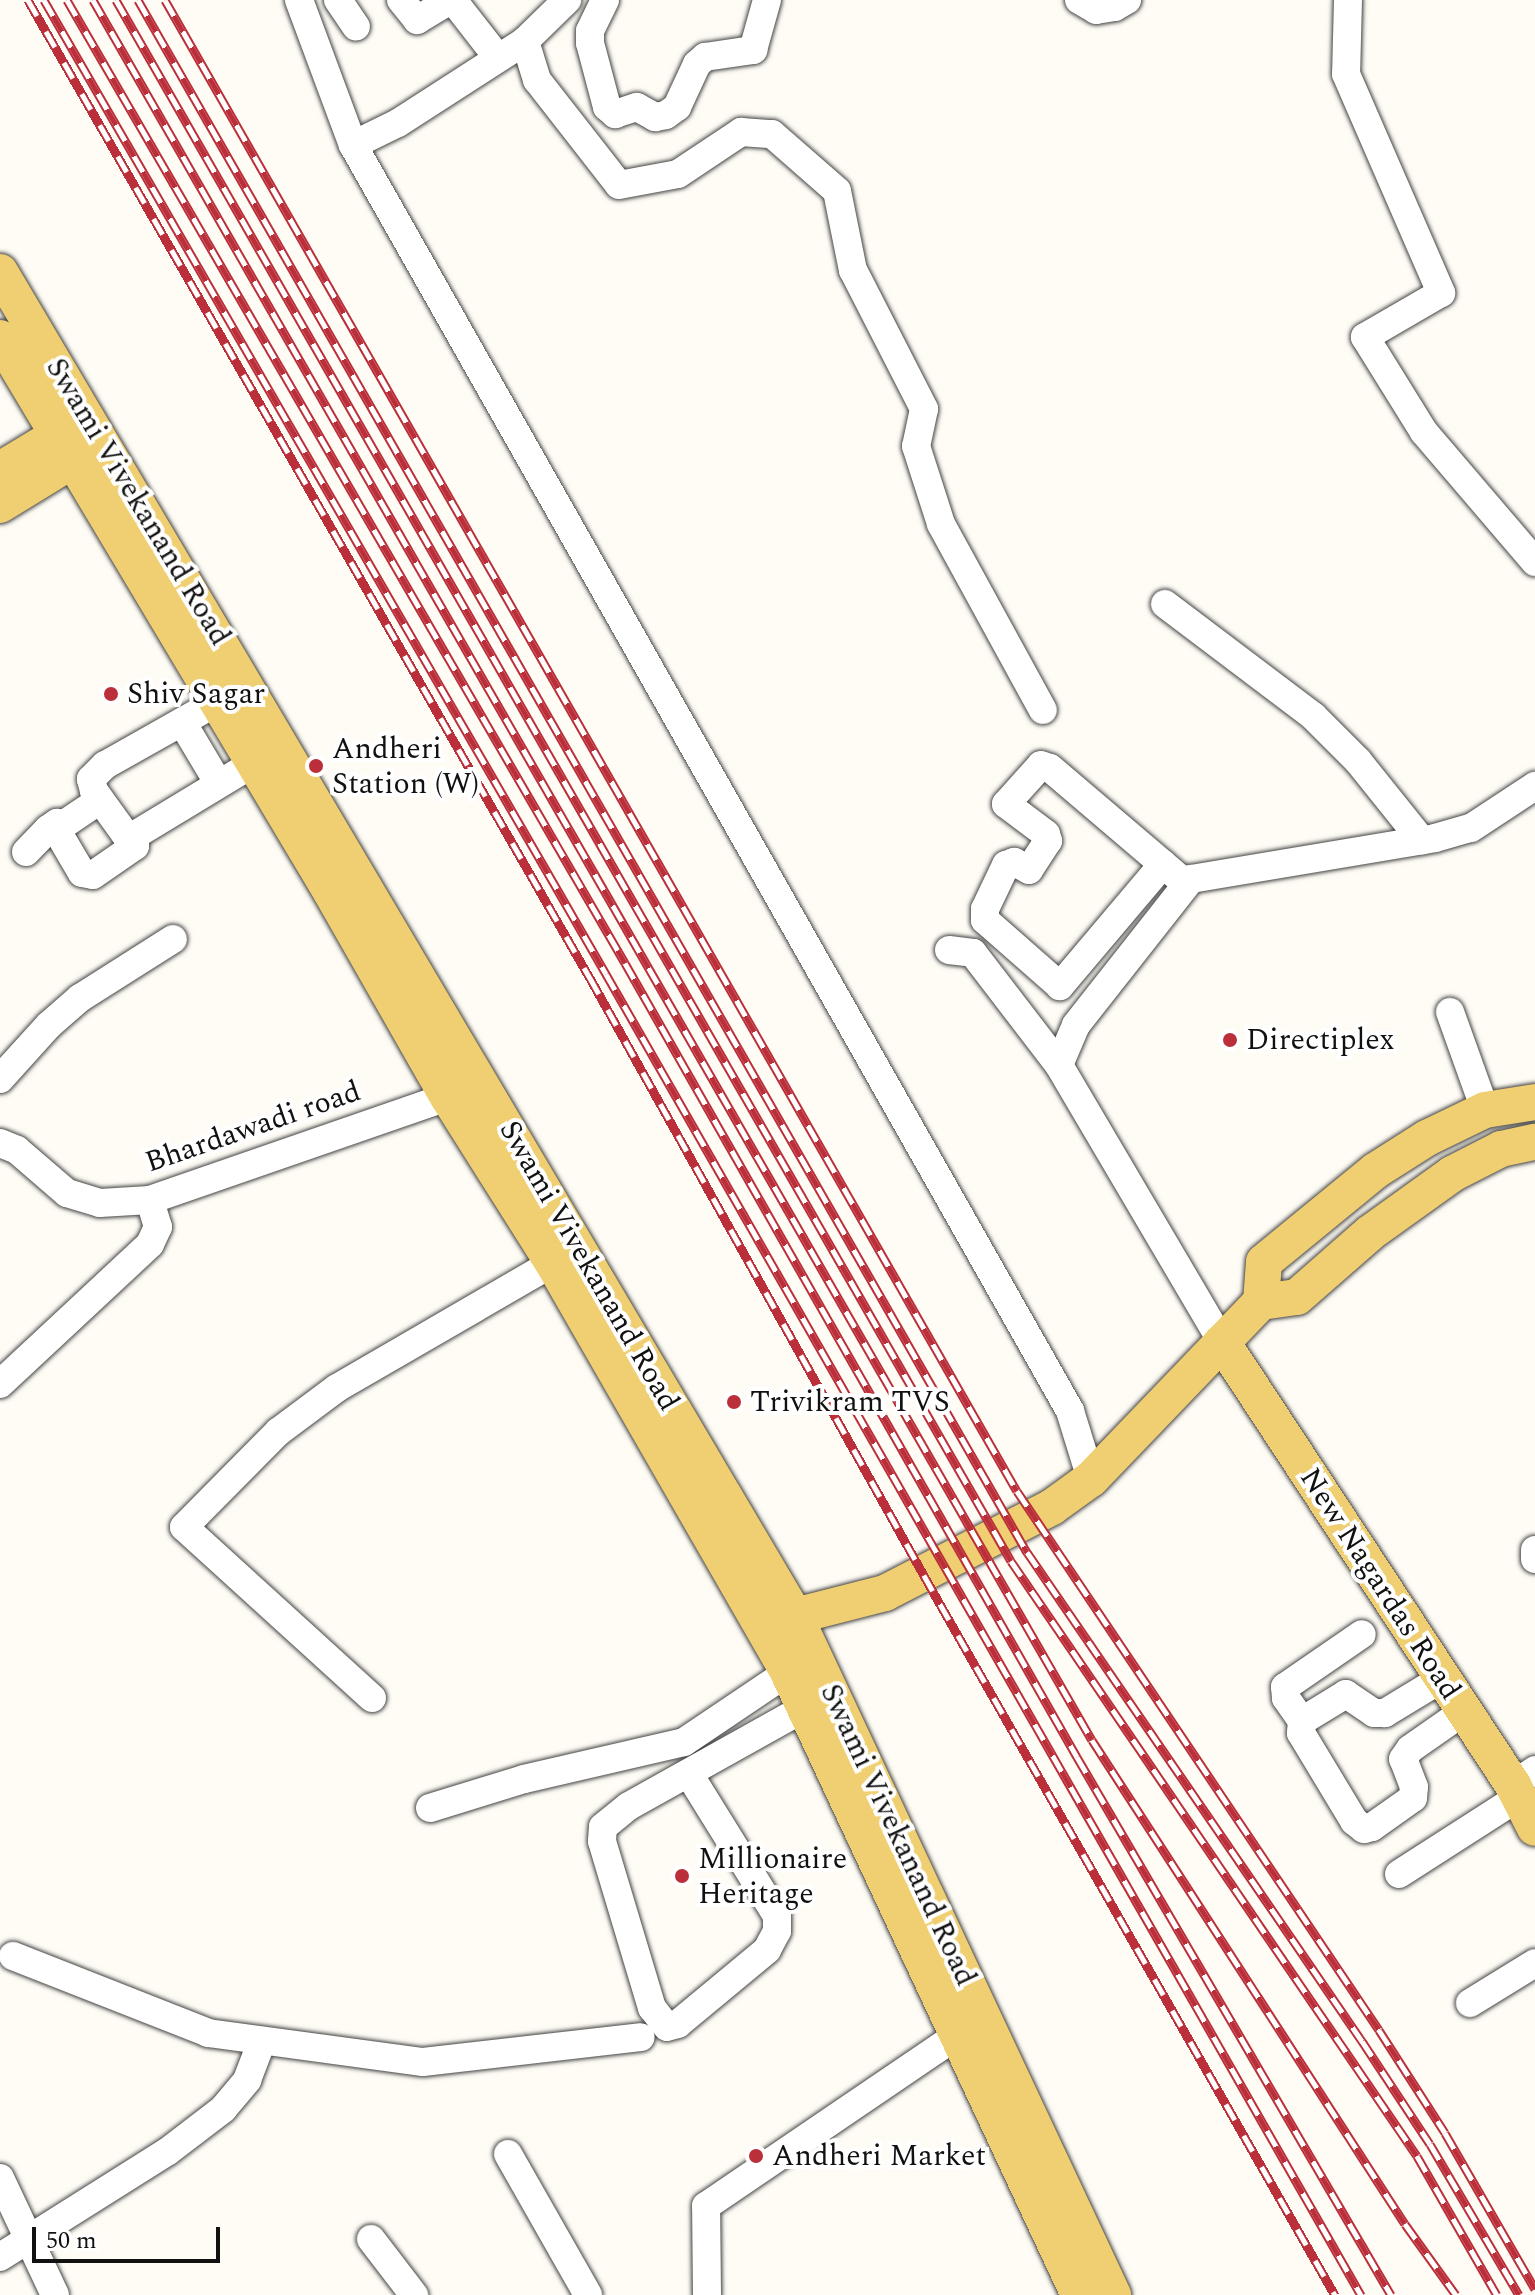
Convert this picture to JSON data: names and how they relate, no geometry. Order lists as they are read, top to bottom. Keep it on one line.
{"streets":{"main road":["Swami Vivekanand Road","New Nagardas Road"],"street":["Bhardawadi road"]},"crossings":[["Swami Vivekanand Road","Bhardawadi road"]],"places":["Shiv Sagar","Andheri Station (W)","Directiplex","Trivikram TVS","Millionaire Heritage","Andheri Market"],"scale_bar":"50 m"}
